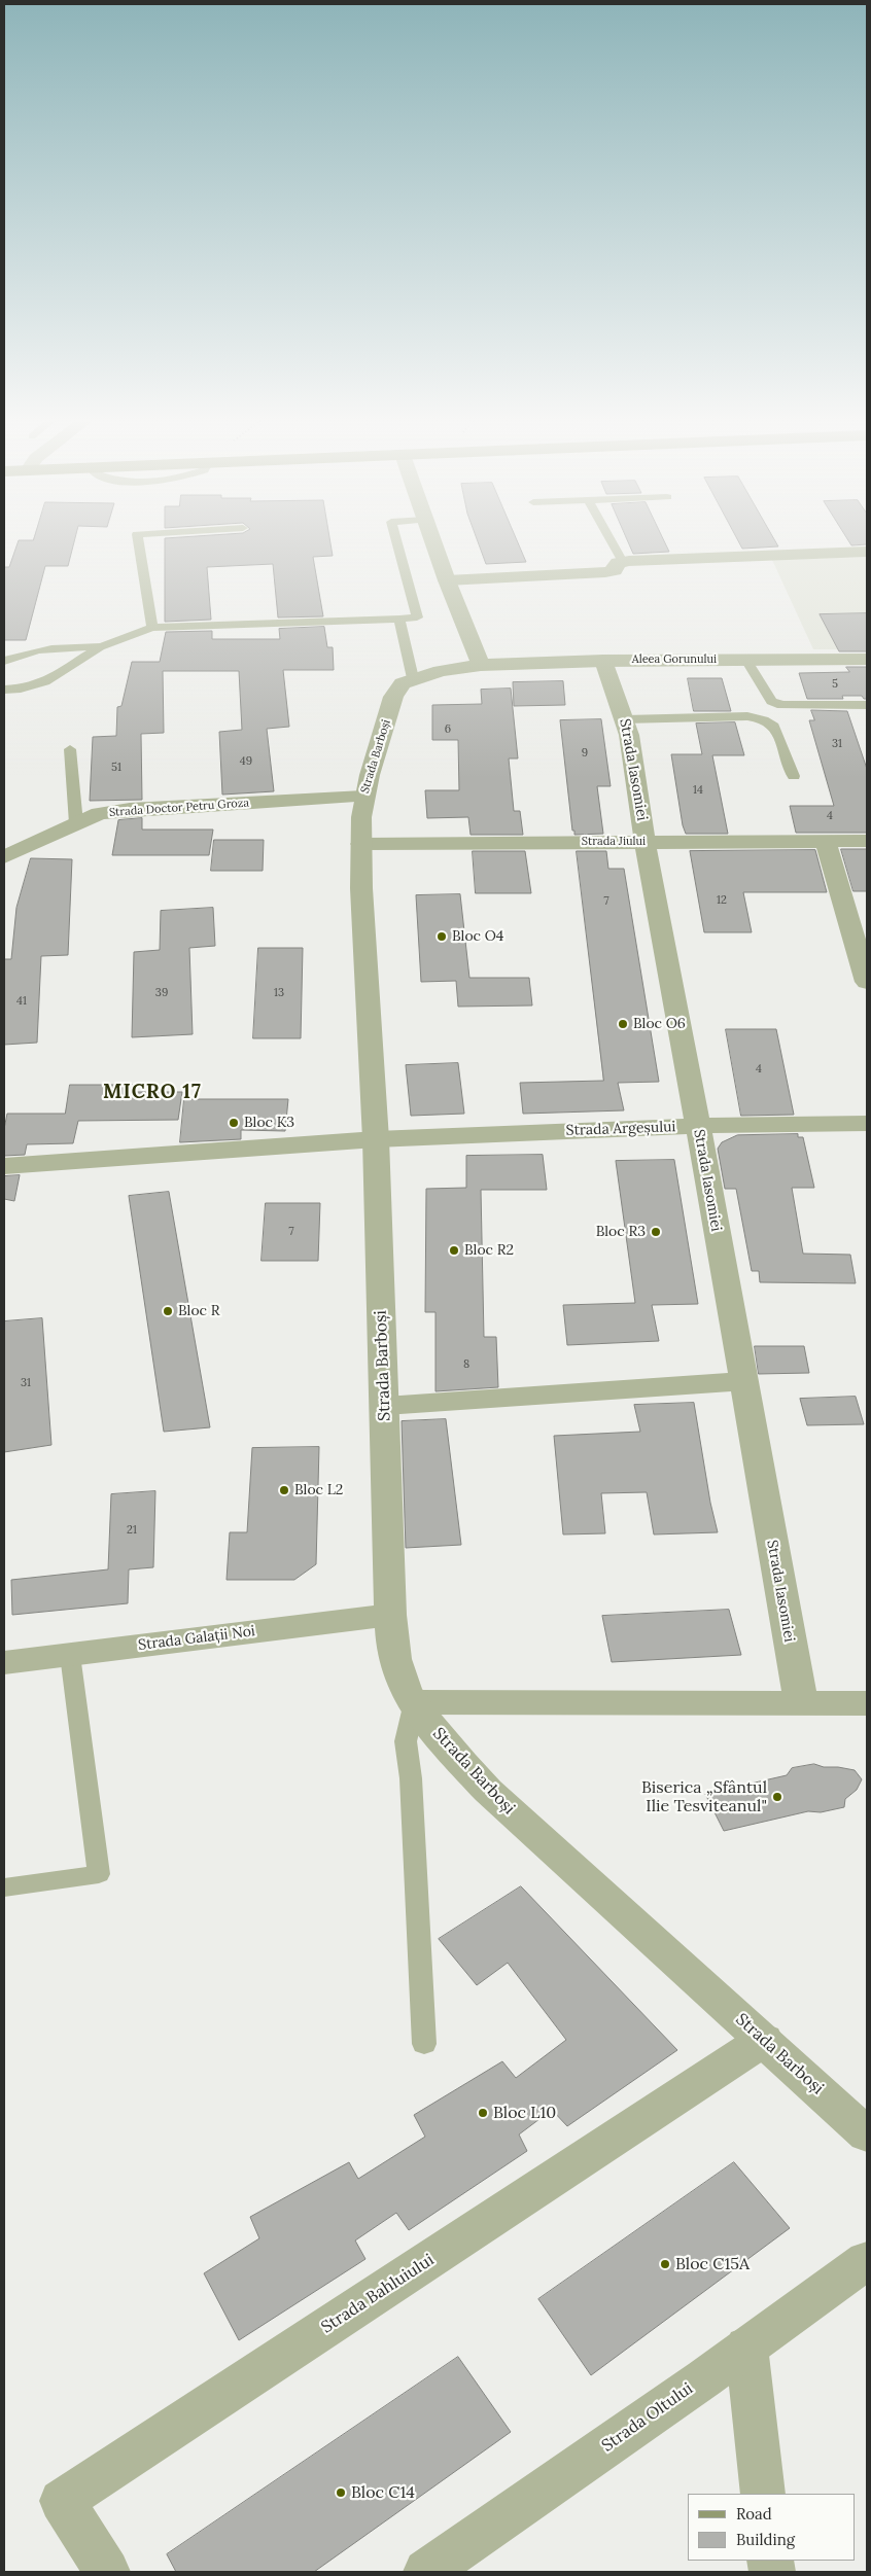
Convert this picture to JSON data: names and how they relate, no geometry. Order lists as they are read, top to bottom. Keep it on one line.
{"streets":{"street":["Aleea Gorunului","Strada Barboși","Strada Iasomiei","Strada Doctor Petru Groza","Strada Jiului","Strada Argeșului","Strada Galații Noi","Strada Bahluiului","Strada Oltului"]},"crossings":[["Aleea Gorunului","Strada Barboși"],["Aleea Gorunului","Strada Iasomiei"],["Strada Barboși","Strada Doctor Petru Groza"],["Strada Barboși","Strada Jiului"],["Strada Barboși","Strada Argeșului"],["Strada Barboși","Strada Galații Noi"],["Strada Barboși","Strada Bahluiului"],["Strada Iasomiei","Strada Jiului"],["Strada Iasomiei","Strada Argeșului"]],"districts":["MICRO 17"],"places":["Bloc O4","Bloc O6","Bloc K3","Bloc R3","Bloc R2","Bloc R","Bloc L2","Biserica „Sfântul Ilie Tesviteanul\"","Bloc L10","Bloc C15A","Bloc C14"],"house_numbers":["5","6","31","9","49","51","14","4","12","7","39","13","41","4","7","8","31","21"],"legend":["Road","Building"]}
